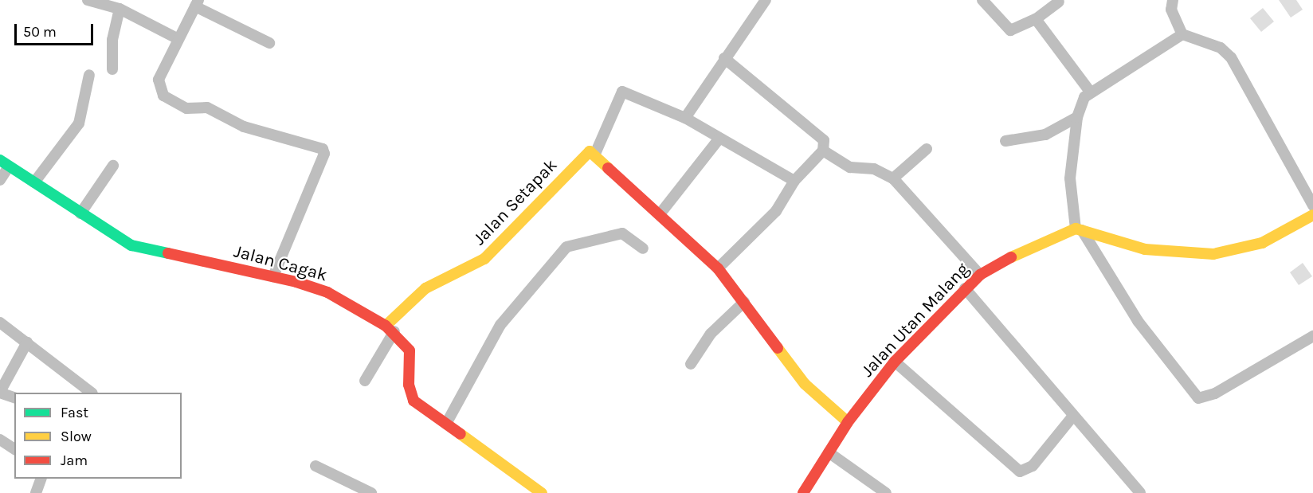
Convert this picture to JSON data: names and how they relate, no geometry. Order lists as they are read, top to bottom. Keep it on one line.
{"streets":{"street":["Jalan Setapak","Jalan Cagak","Jalan Utan Malang"]},"crossings":[["Jalan Setapak","Jalan Cagak"]],"legend":["Fast","Slow","Jam"],"scale_bar":"50 m"}
